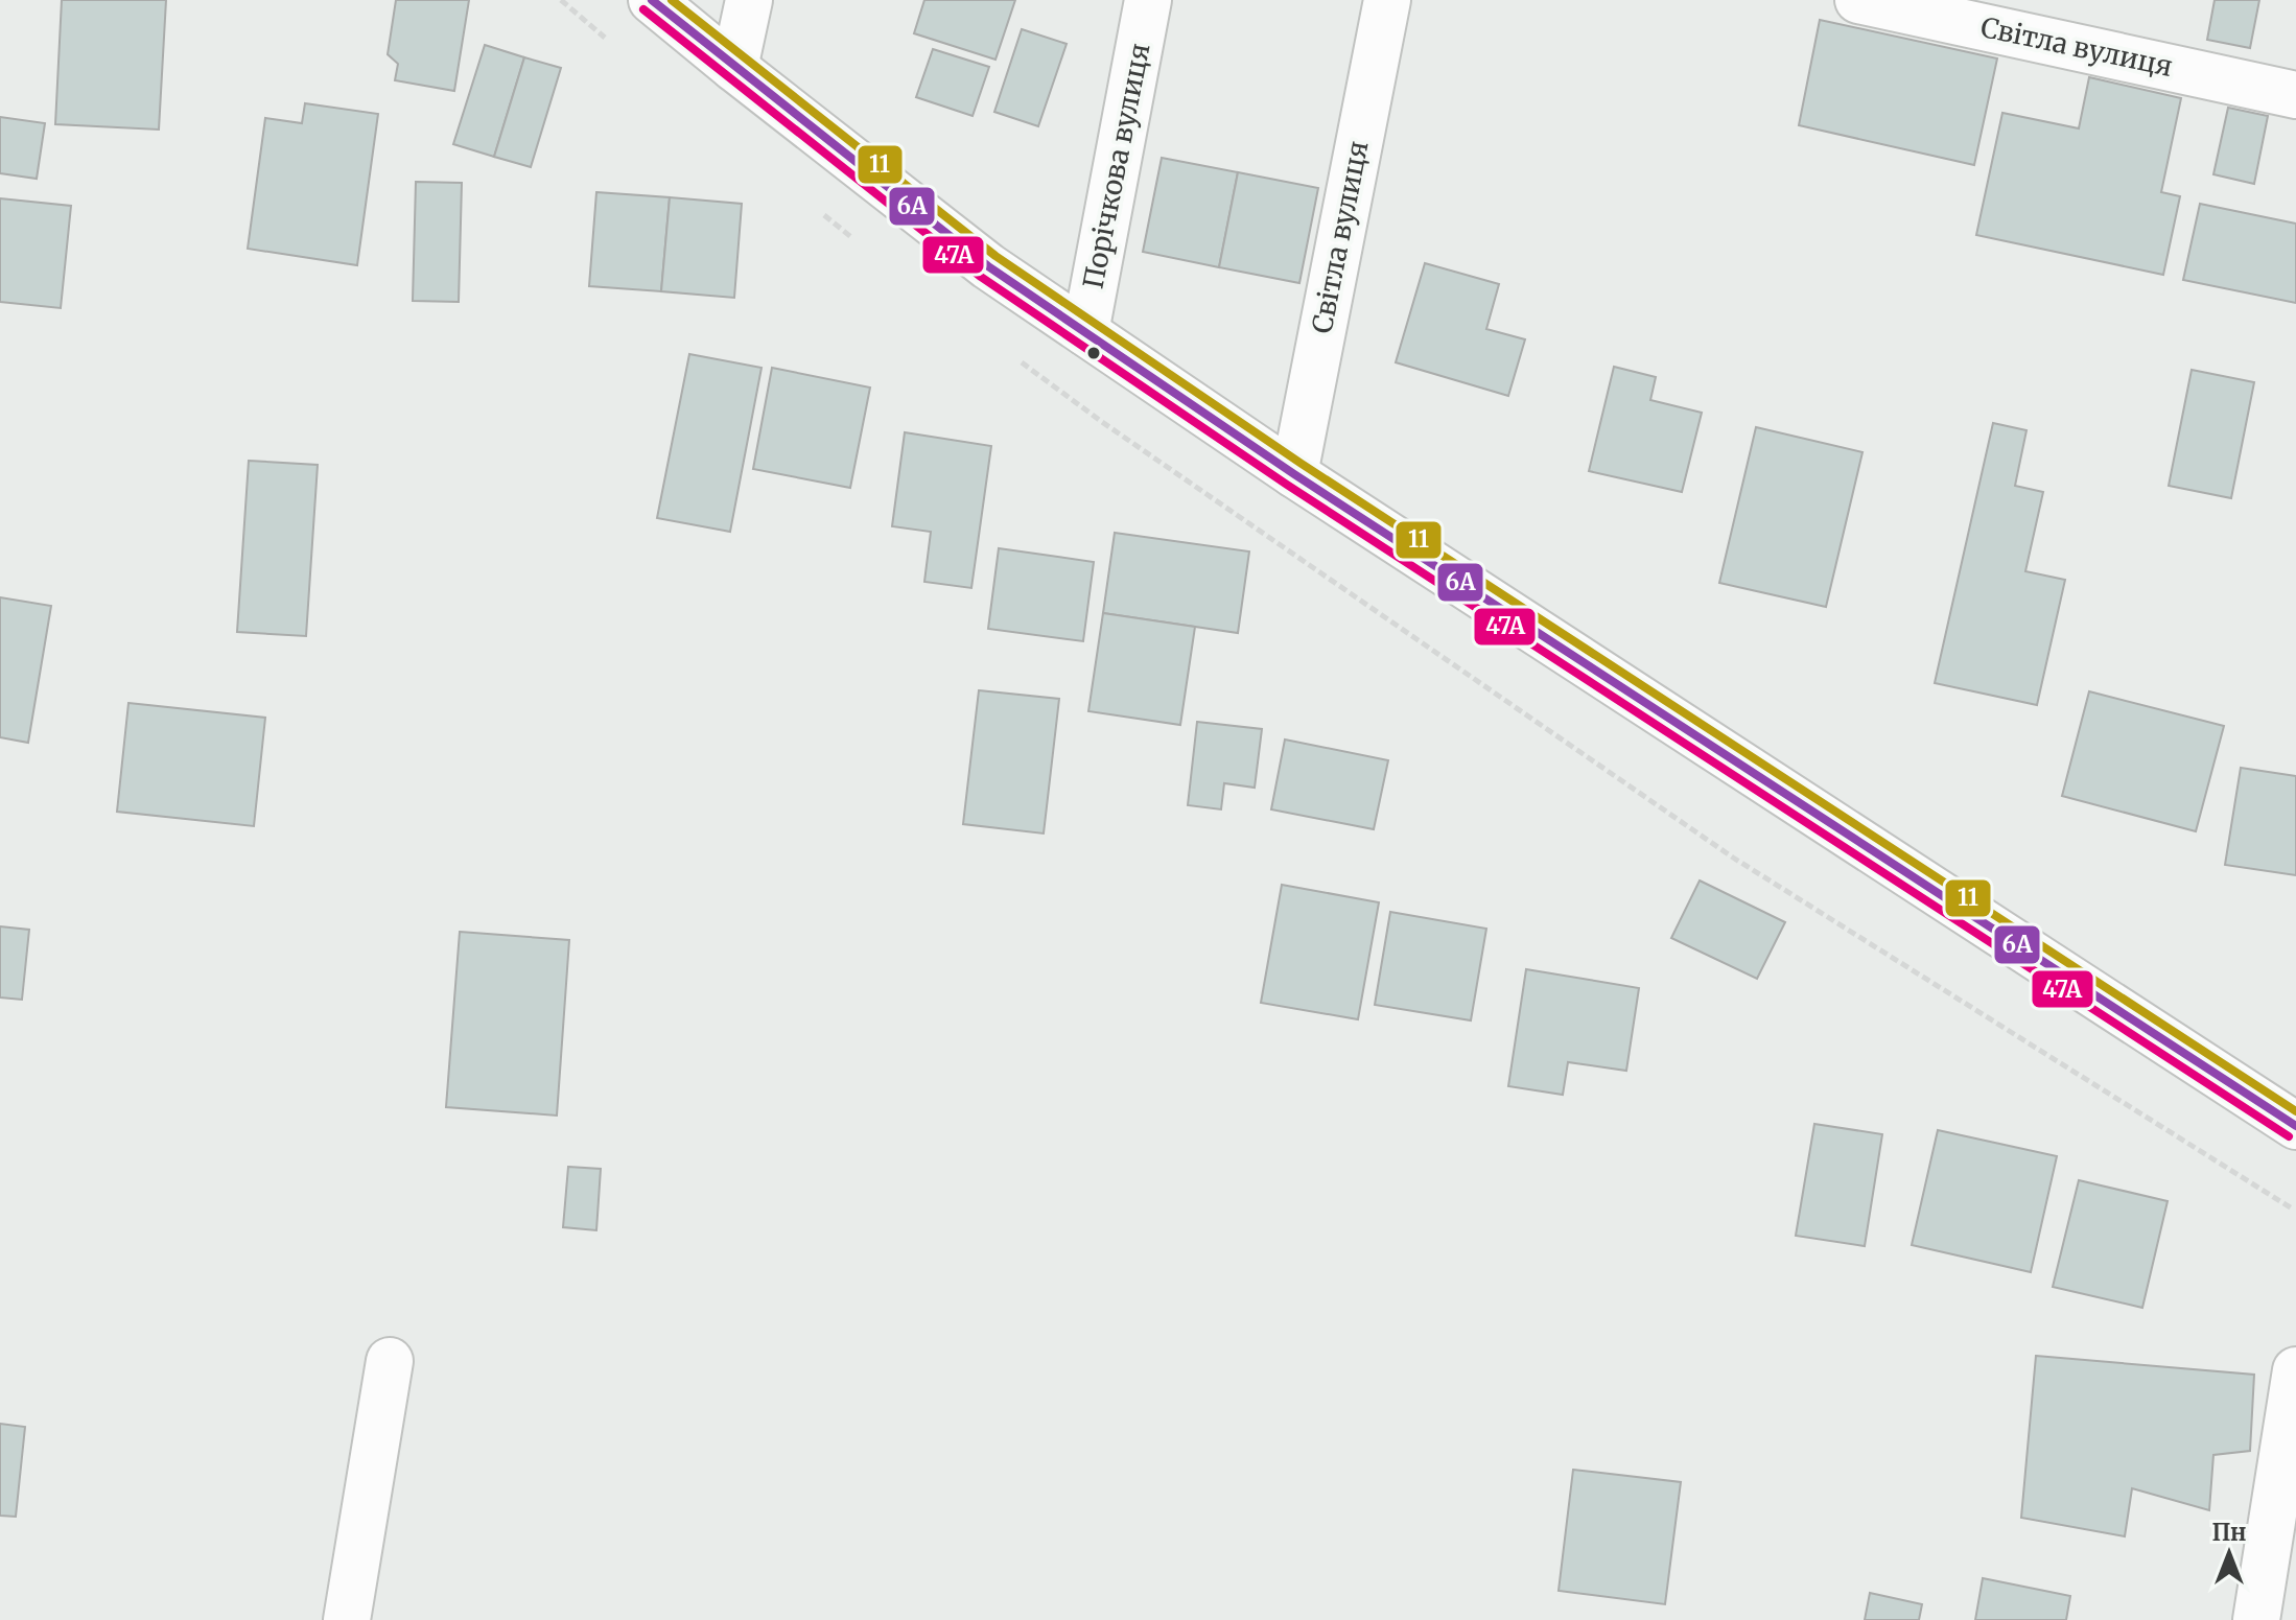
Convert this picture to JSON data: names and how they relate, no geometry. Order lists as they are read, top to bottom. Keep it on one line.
{"streets":{"main road":["Світла вулиця","Порічкова вулиця"]},"lines":["transit line 6А","transit line 11","transit line 47А"],"north":"top"}
